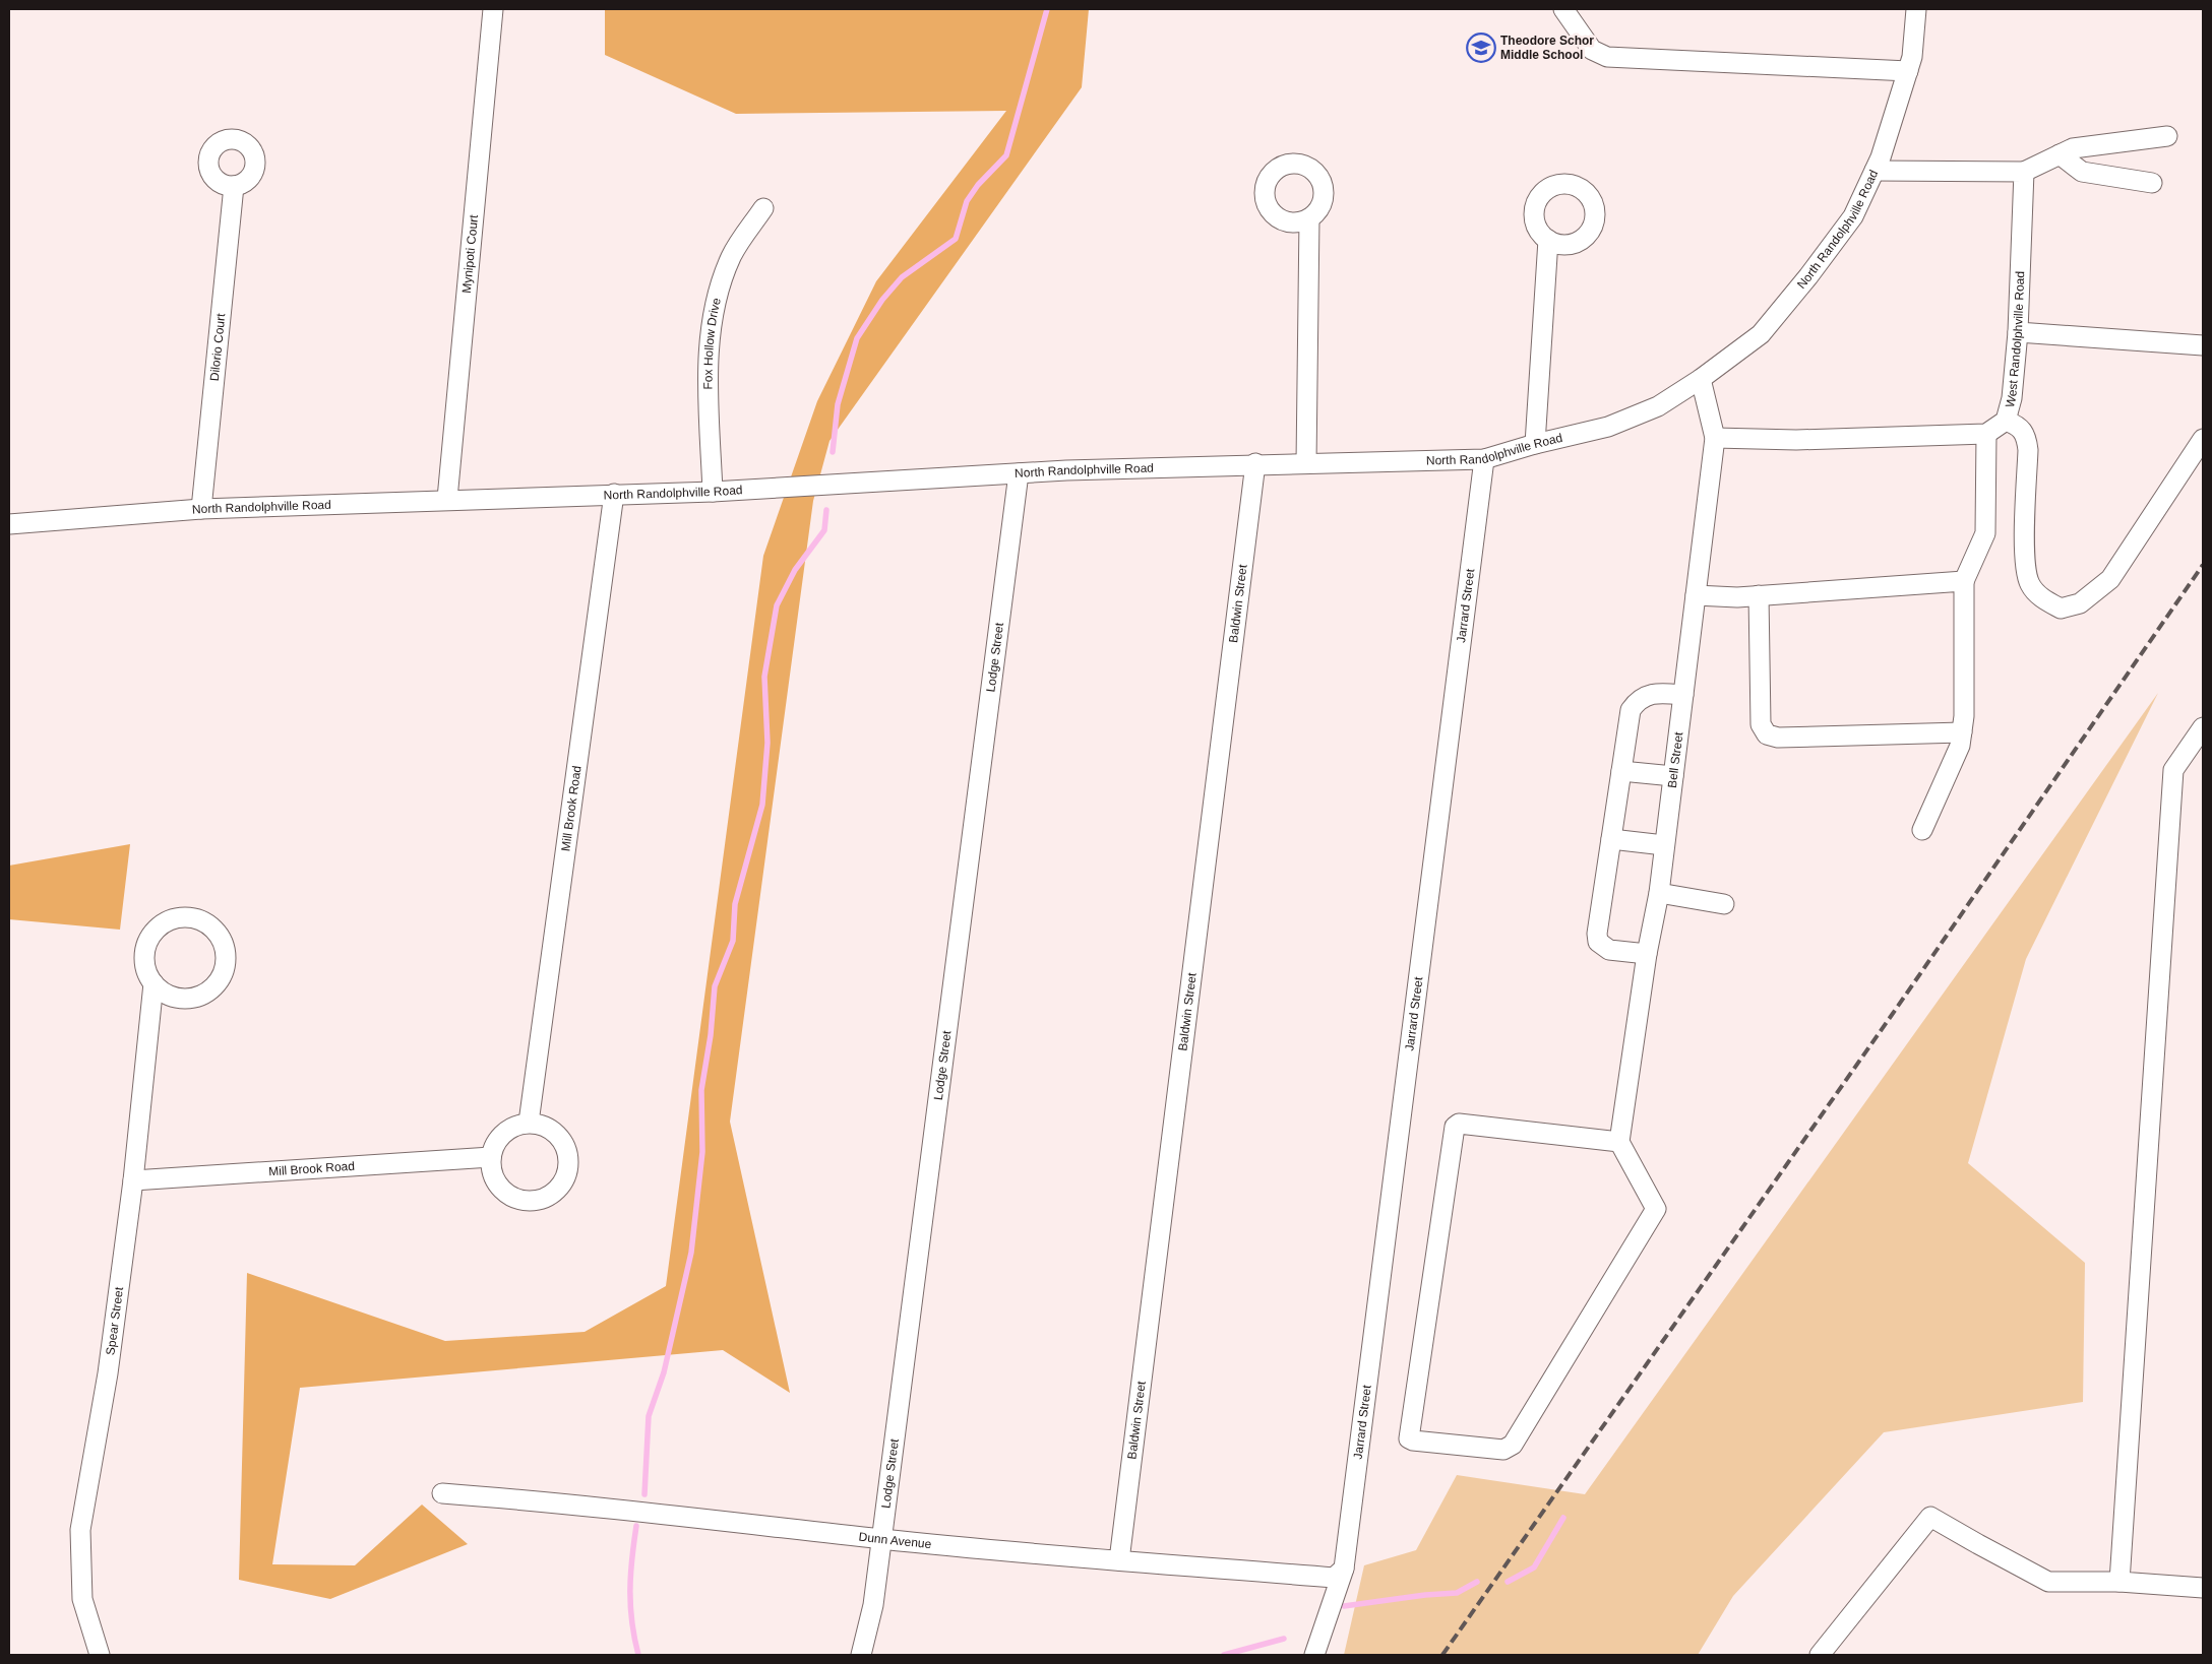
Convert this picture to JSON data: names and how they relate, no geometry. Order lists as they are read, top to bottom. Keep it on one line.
{"streets":{"street":["North Randolphville Road","Mynipoti Court","West Randolphville Road","Fox Hollow Drive","Dilorio Court","Baldwin Street","Jarrard Street","Lodge Street","Bell Street","Mill Brook Road","Spear Street","Dunn Avenue"]},"crossings":[["North Randolphville Road","Mynipoti Court"],["North Randolphville Road","Fox Hollow Drive"],["North Randolphville Road","Dilorio Court"],["North Randolphville Road","Baldwin Street"],["North Randolphville Road","Jarrard Street"],["North Randolphville Road","Lodge Street"],["North Randolphville Road","Bell Street"],["North Randolphville Road","Mill Brook Road"],["Baldwin Street","Dunn Avenue"],["Jarrard Street","Dunn Avenue"],["Lodge Street","Dunn Avenue"],["Mill Brook Road","Spear Street"]],"places":{"school or university":["Theodore Schor Middle School"]}}
